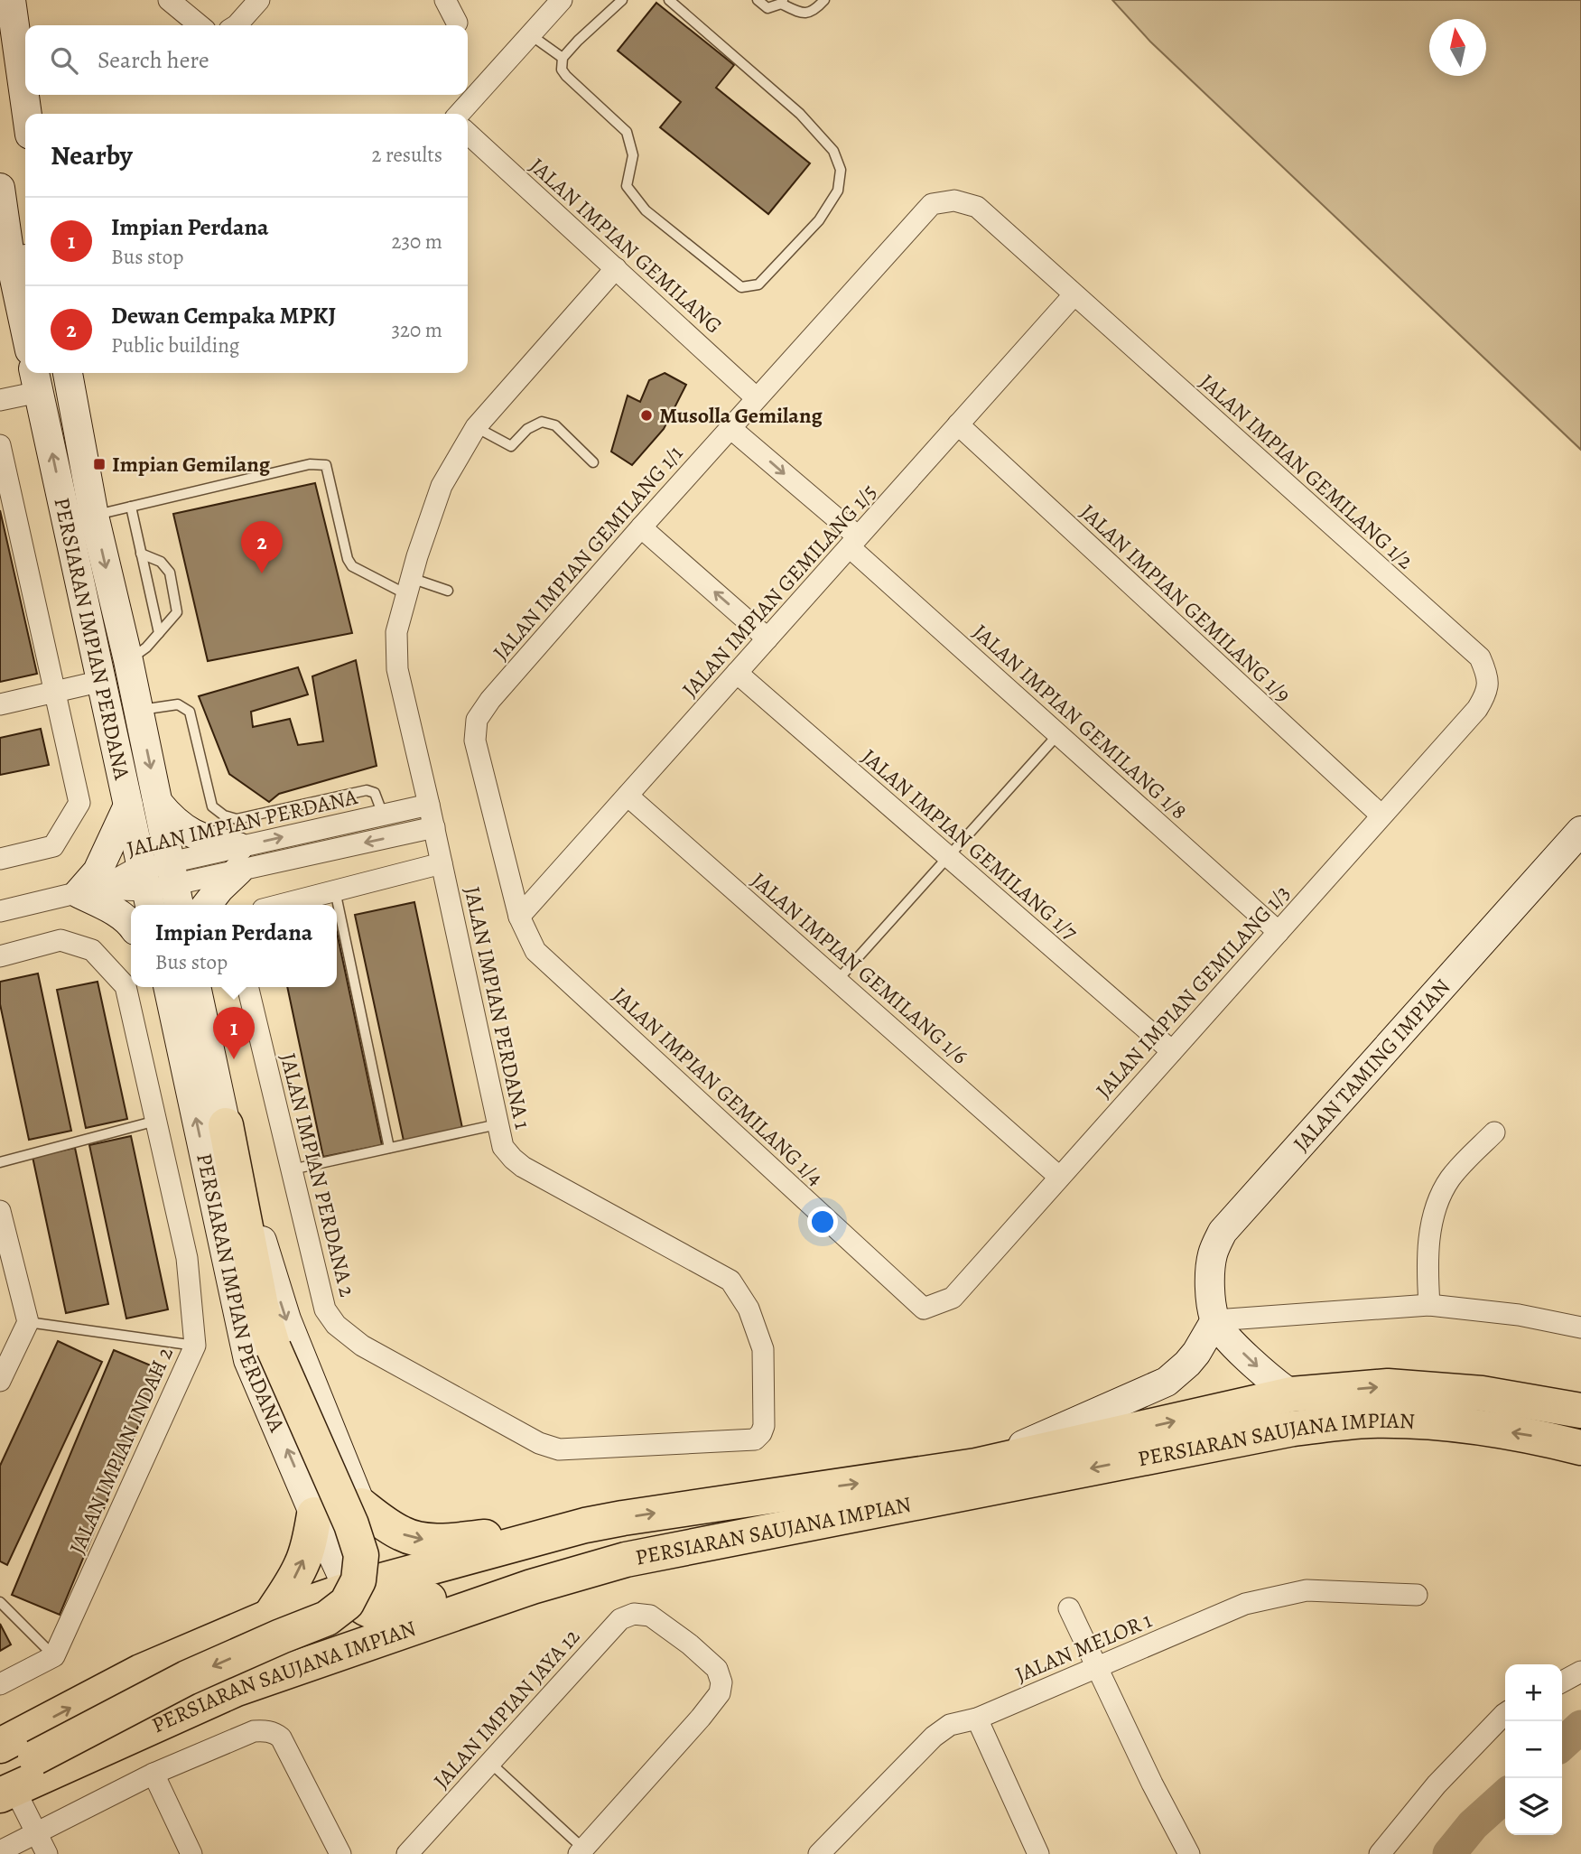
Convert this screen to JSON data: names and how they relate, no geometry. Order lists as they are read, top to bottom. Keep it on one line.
{"streets":{"highway":["PERSIARAN SAUJANA IMPIAN"],"street":["JALAN IMPIAN GEMILANG","JALAN IMPIAN GEMILANG 1/2","JALAN IMPIAN GEMILANG 1/1","JALAN IMPIAN GEMILANG 1/5","JALAN IMPIAN GEMILANG 1/9","PERSIARAN IMPIAN PERDANA","JALAN IMPIAN GEMILANG 1/8","JALAN IMPIAN PERDANA","JALAN IMPIAN GEMILANG 1/7","JALAN IMPIAN GEMILANG 1/6","JALAN IMPIAN GEMILANG 1/3","JALAN IMPIAN PERDANA 1","JALAN TAMING IMPIAN","JALAN IMPIAN GEMILANG 1/4","JALAN IMPIAN PERDANA 2","JALAN IMPIAN INDAH 2","JALAN MELOR 1","JALAN IMPIAN JAYA 12"]},"crossings":[["JALAN IMPIAN GEMILANG","JALAN IMPIAN GEMILANG 1/1"],["JALAN IMPIAN GEMILANG","JALAN IMPIAN PERDANA 1"],["JALAN IMPIAN GEMILANG 1/2","JALAN IMPIAN GEMILANG 1/1"],["JALAN IMPIAN GEMILANG 1/2","JALAN IMPIAN GEMILANG 1/5"],["JALAN IMPIAN GEMILANG 1/2","JALAN IMPIAN GEMILANG 1/3"],["JALAN IMPIAN GEMILANG 1/1","JALAN IMPIAN GEMILANG 1/5"],["JALAN IMPIAN GEMILANG 1/1","JALAN IMPIAN GEMILANG 1/8"],["JALAN IMPIAN GEMILANG 1/1","JALAN IMPIAN GEMILANG 1/4"],["JALAN IMPIAN GEMILANG 1/5","JALAN IMPIAN GEMILANG 1/9"],["JALAN IMPIAN GEMILANG 1/5","JALAN IMPIAN GEMILANG 1/8"],["JALAN IMPIAN GEMILANG 1/5","JALAN IMPIAN GEMILANG 1/7"],["JALAN IMPIAN GEMILANG 1/5","JALAN IMPIAN GEMILANG 1/6"],["JALAN IMPIAN GEMILANG 1/5","JALAN IMPIAN GEMILANG 1/4"],["JALAN IMPIAN GEMILANG 1/9","JALAN IMPIAN GEMILANG 1/3"],["PERSIARAN IMPIAN PERDANA","JALAN IMPIAN PERDANA"],["PERSIARAN IMPIAN PERDANA","PERSIARAN SAUJANA IMPIAN"],["JALAN IMPIAN GEMILANG 1/8","JALAN IMPIAN GEMILANG 1/3"],["JALAN IMPIAN PERDANA","JALAN IMPIAN PERDANA 1"],["JALAN IMPIAN GEMILANG 1/7","JALAN IMPIAN GEMILANG 1/3"],["JALAN IMPIAN GEMILANG 1/6","JALAN IMPIAN GEMILANG 1/3"],["JALAN IMPIAN GEMILANG 1/3","JALAN IMPIAN GEMILANG 1/4"],["JALAN IMPIAN PERDANA 1","JALAN IMPIAN PERDANA 2"],["JALAN TAMING IMPIAN","PERSIARAN SAUJANA IMPIAN"]],"places":{"other":["Musolla Gemilang"],"transit":["Impian Gemilang"]},"north":"top","page":{"search":"Search here","heading":["Nearby","2 results"],"list":[{"mark":"1","name":"Impian Perdana","note":"Bus stop","value":"230 m"},{"mark":"2","name":"Dewan Cempaka MPKJ","note":"Public building","value":"320 m"}],"pins":["2","1"],"popup":["Impian Perdana","Bus stop"],"map_buttons":["+","−"]}}
